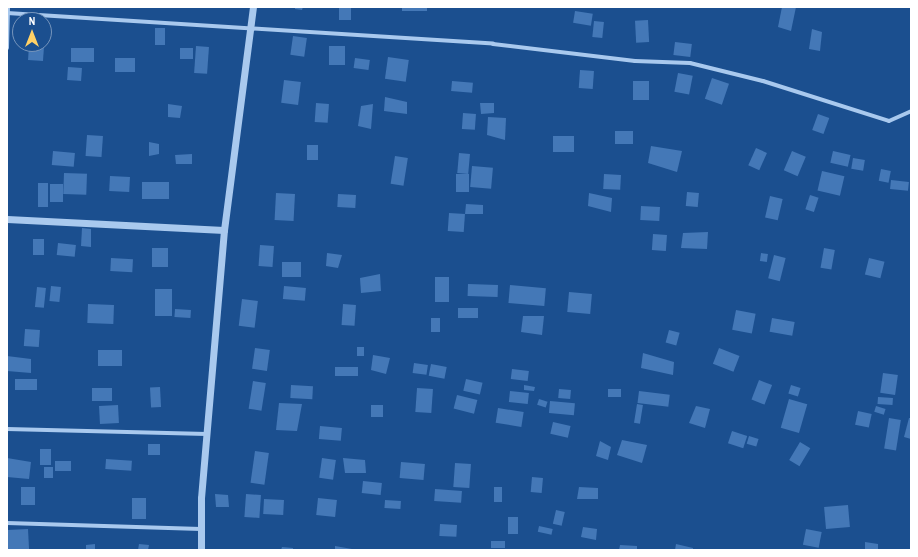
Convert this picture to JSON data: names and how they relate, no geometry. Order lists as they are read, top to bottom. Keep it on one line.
{"north":"top"}
